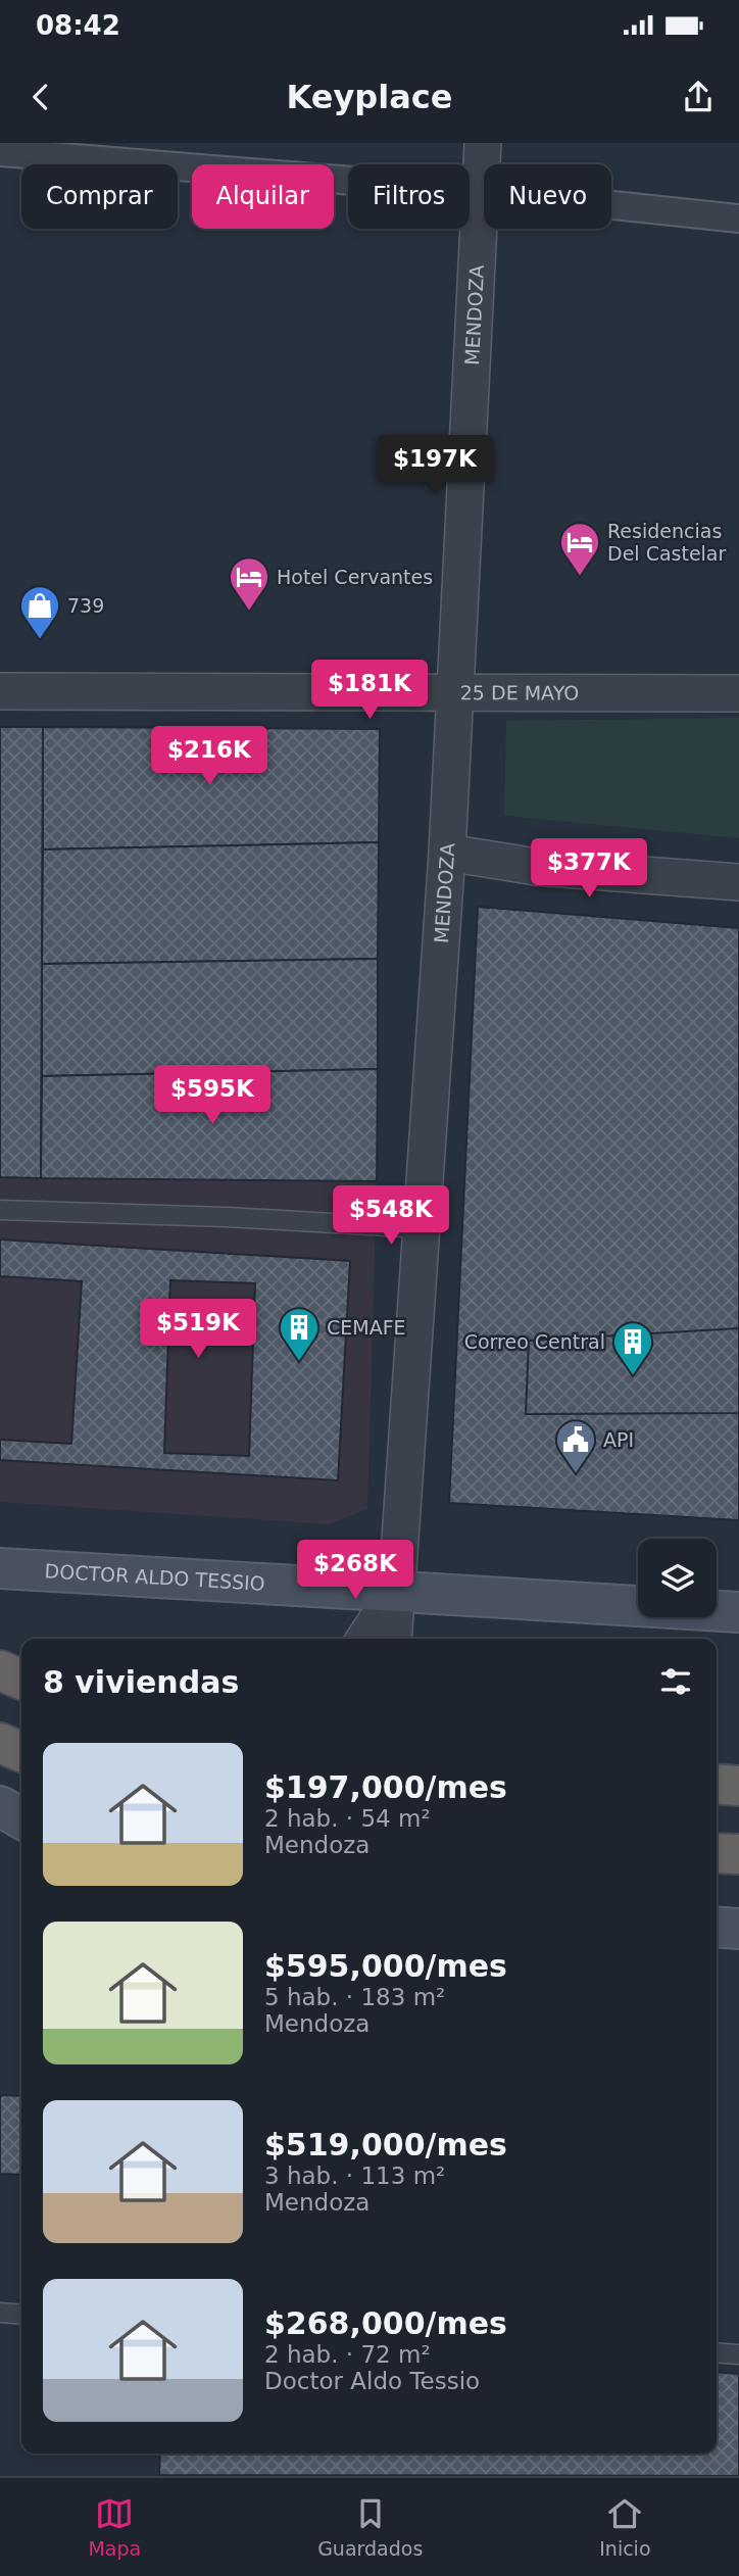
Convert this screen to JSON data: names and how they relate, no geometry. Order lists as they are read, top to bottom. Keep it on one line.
{"streets":{"main road":["DOCTOR ALDO TESSIO"],"street":["MENDOZA","25 DE MAYO"]},"crossings":[["MENDOZA","25 DE MAYO"],["MENDOZA","DOCTOR ALDO TESSIO"]],"places":{"hotel":["Residencias Del Castelar","Hotel Cervantes"],"shop":["739"],"building":["CEMAFE","Correo Central"],"public building":["API"]},"page":{"status":"08:42","header":"Keyplace","chip":["Comprar","Alquilar","Filtros","Nuevo"],"price":["$197K","$181K","$216K","$377K","$595K","$548K","$519K","$268K"],"heading":"8 viviendas","list":[{"name":"$197,000/mes","note":"2 hab. · 54 m² · Mendoza"},{"name":"$595,000/mes","note":"5 hab. · 183 m² · Mendoza"},{"name":"$519,000/mes","note":"3 hab. · 113 m² · Mendoza"},{"name":"$268,000/mes","note":"2 hab. · 72 m² · Doctor Aldo Tessio"}],"tabs":["Mapa","Guardados","Inicio"]}}
